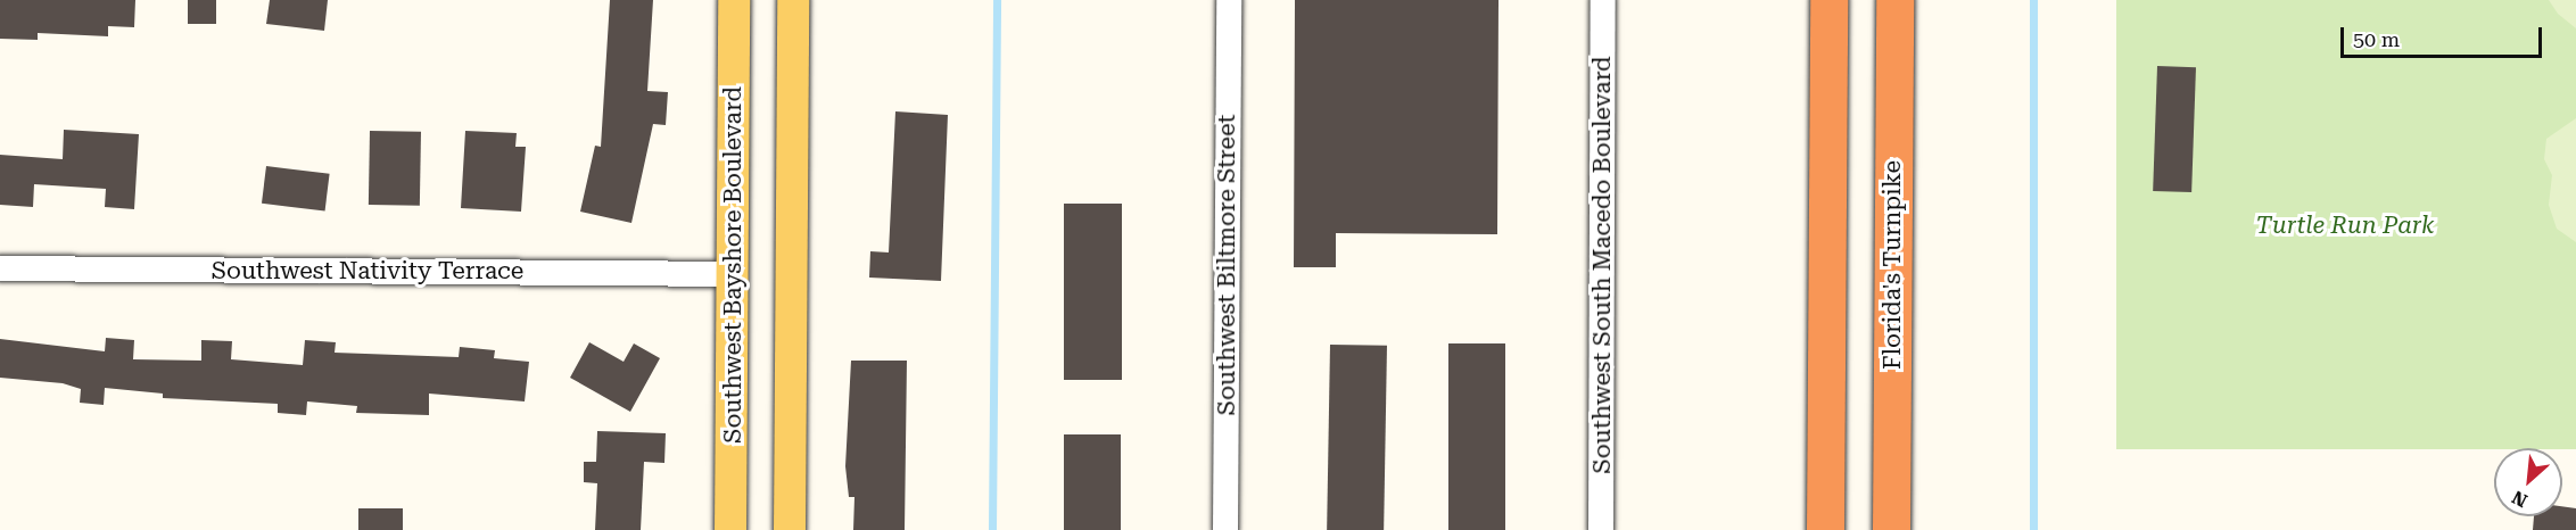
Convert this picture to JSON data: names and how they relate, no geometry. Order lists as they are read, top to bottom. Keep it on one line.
{"streets":{"highway":["Florida's Turnpike"],"main road":["Southwest Bayshore Boulevard"],"street":["Southwest Biltmore Street","Southwest South Macedo Boulevard","Southwest Nativity Terrace"]},"crossings":[["Southwest Bayshore Boulevard","Southwest Nativity Terrace"]],"parks":["Turtle Run Park"],"scale_bar":"50 m","north":"bottom left"}
